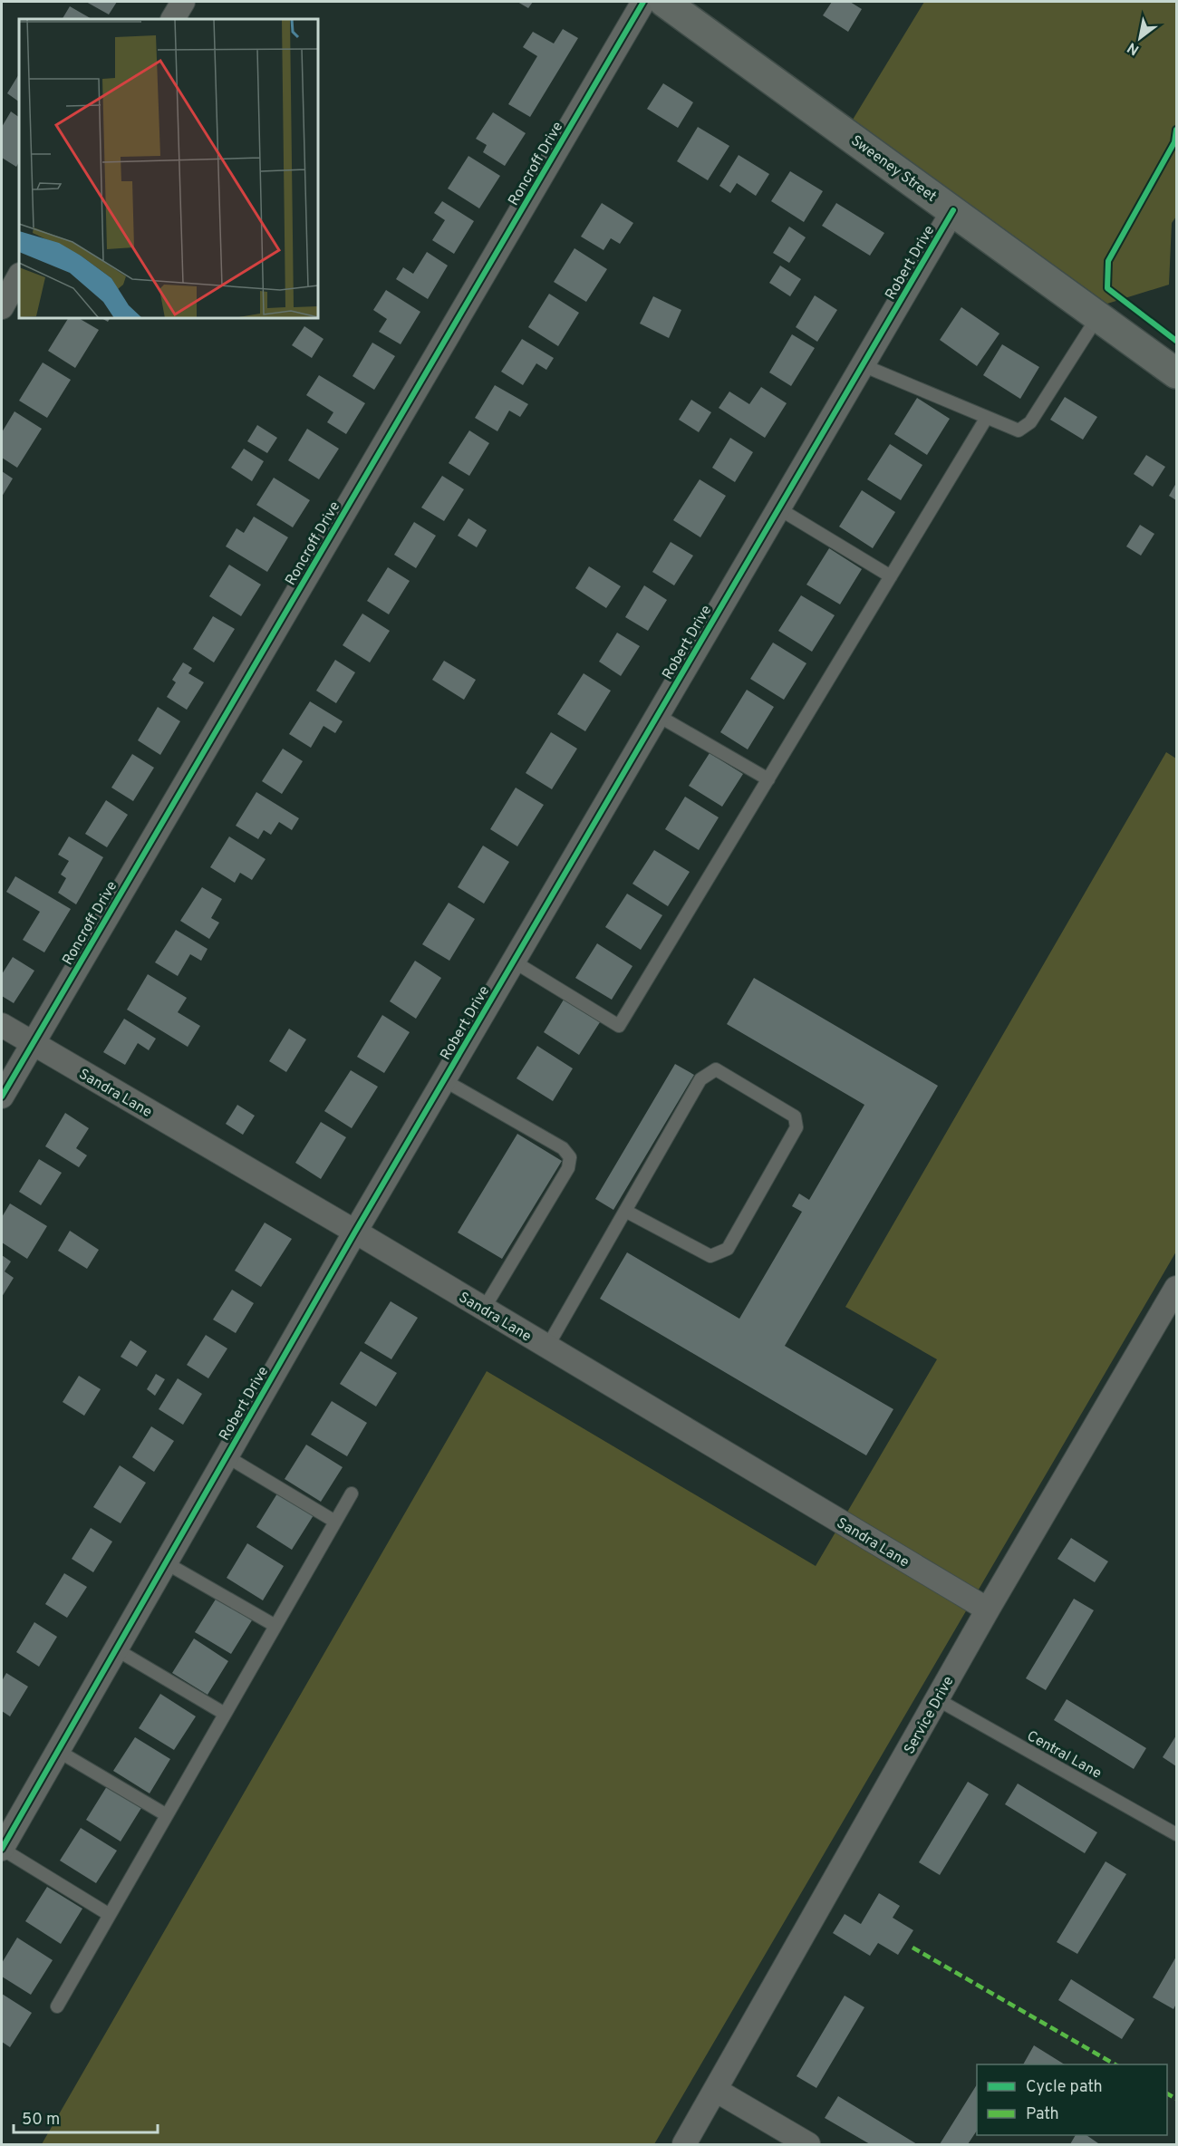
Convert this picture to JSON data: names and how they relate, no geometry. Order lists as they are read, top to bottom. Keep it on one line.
{"streets":{"street":["Roncroff Drive","Sweeney Street","Robert Drive","Sandra Lane","Service Drive"],"lane":["Central Lane"]},"crossings":[["Roncroff Drive","Sandra Lane"],["Sweeney Street","Robert Drive"],["Robert Drive","Sandra Lane"],["Sandra Lane","Service Drive"],["Service Drive","Central Lane"]],"legend":["Cycle path","Path"],"scale_bar":"50 m","north":"bottom left"}
